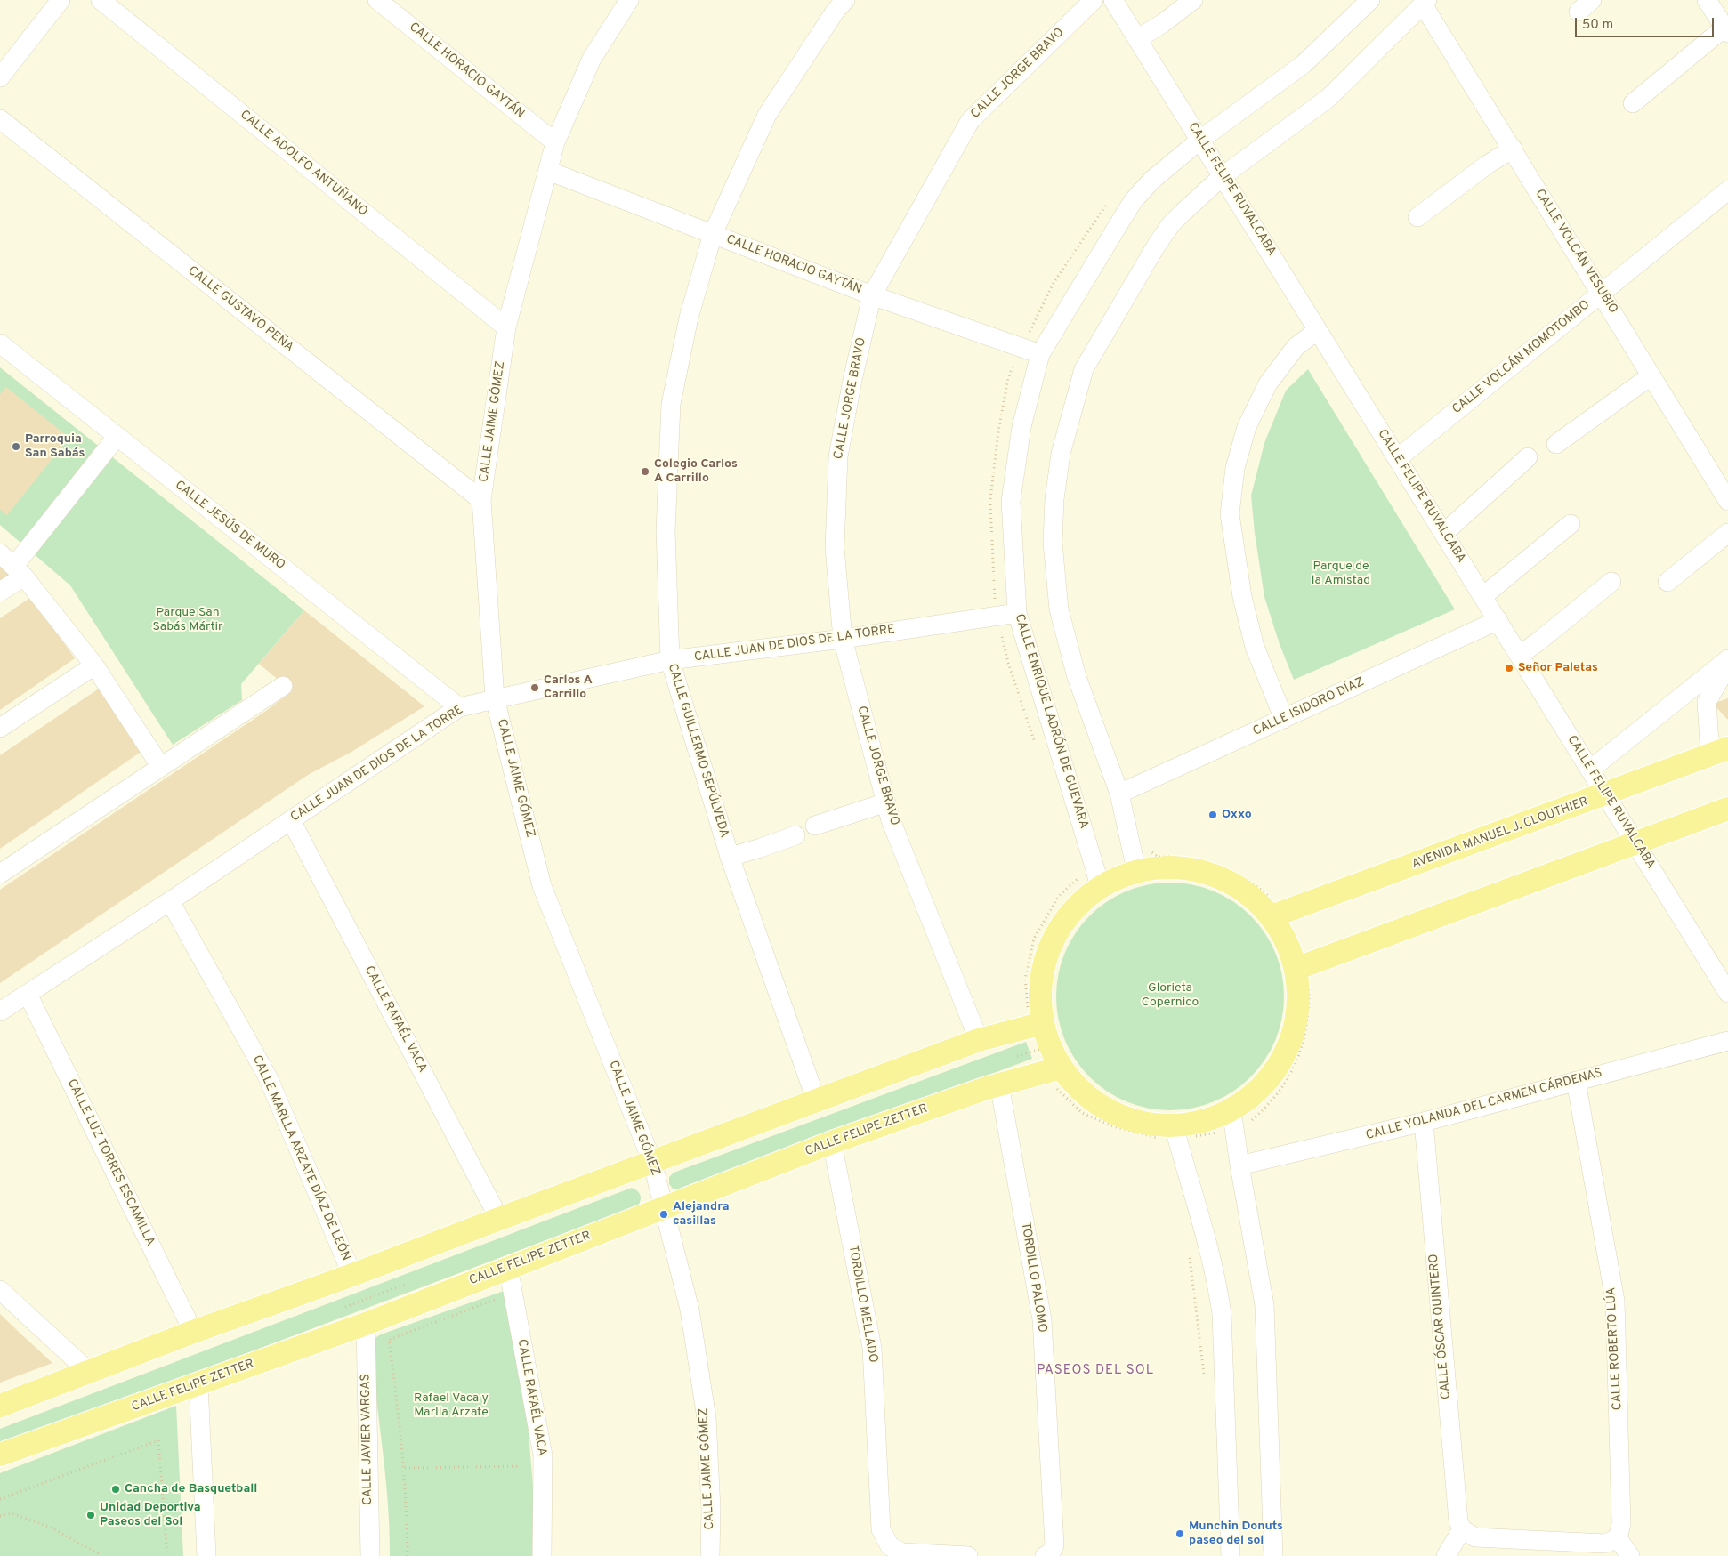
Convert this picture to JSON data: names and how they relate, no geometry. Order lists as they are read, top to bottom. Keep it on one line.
{"streets":{"main road":["AVENIDA MANUEL J. CLOUTHIER","CALLE FELIPE ZETTER"],"street":["CALLE HORACIO GAYTÁN","CALLE JORGE BRAVO","CALLE ADOLFO ANTUÑANO","CALLE FELIPE RUVALCABA","CALLE VOLCÁN VESUBIO","CALLE GUSTAVO PEÑA","CALLE VOLCÁN MOMOTOMBO","CALLE JAIME GÓMEZ","CALLE JESÚS DE MURO","CALLE JUAN DE DIOS DE LA TORRE","CALLE ISIDORO DÍAZ","CALLE ENRIQUE LADRÓN DE GUEVARA","CALLE GUILLERMO SEPÚLVEDA","CALLE RAFAÉL VACA","CALLE YOLANDA DEL CARMEN CÁRDENAS","CALLE MARLLA ARZATE DÍAZ DE LEÓN","CALLE LUZ TORRES ESCAMILLA","TORDILLO PALOMO","TORDILLO MELLADO","CALLE ÓSCAR QUINTERO","CALLE ROBERTO LÚA","CALLE JAVIER VARGAS"]},"crossings":[["CALLE HORACIO GAYTÁN","CALLE JORGE BRAVO"],["CALLE HORACIO GAYTÁN","CALLE JAIME GÓMEZ"],["CALLE HORACIO GAYTÁN","CALLE ENRIQUE LADRÓN DE GUEVARA"],["CALLE HORACIO GAYTÁN","CALLE GUILLERMO SEPÚLVEDA"],["CALLE JORGE BRAVO","CALLE JUAN DE DIOS DE LA TORRE"],["CALLE ADOLFO ANTUÑANO","CALLE JAIME GÓMEZ"],["CALLE FELIPE RUVALCABA","CALLE VOLCÁN MOMOTOMBO"],["CALLE FELIPE RUVALCABA","CALLE ISIDORO DÍAZ"],["CALLE FELIPE RUVALCABA","CALLE ENRIQUE LADRÓN DE GUEVARA"],["CALLE FELIPE RUVALCABA","AVENIDA MANUEL J. CLOUTHIER"],["CALLE VOLCÁN VESUBIO","CALLE VOLCÁN MOMOTOMBO"],["CALLE GUSTAVO PEÑA","CALLE JAIME GÓMEZ"],["CALLE JAIME GÓMEZ","CALLE JUAN DE DIOS DE LA TORRE"],["CALLE JAIME GÓMEZ","CALLE FELIPE ZETTER"],["CALLE JESÚS DE MURO","CALLE JUAN DE DIOS DE LA TORRE"],["CALLE JUAN DE DIOS DE LA TORRE","CALLE ENRIQUE LADRÓN DE GUEVARA"],["CALLE JUAN DE DIOS DE LA TORRE","CALLE GUILLERMO SEPÚLVEDA"],["CALLE JUAN DE DIOS DE LA TORRE","CALLE RAFAÉL VACA"],["CALLE JUAN DE DIOS DE LA TORRE","CALLE MARLLA ARZATE DÍAZ DE LEÓN"],["CALLE JUAN DE DIOS DE LA TORRE","CALLE LUZ TORRES ESCAMILLA"],["CALLE RAFAÉL VACA","CALLE FELIPE ZETTER"],["CALLE YOLANDA DEL CARMEN CÁRDENAS","CALLE ÓSCAR QUINTERO"],["CALLE YOLANDA DEL CARMEN CÁRDENAS","CALLE ROBERTO LÚA"],["CALLE FELIPE ZETTER","TORDILLO PALOMO"],["CALLE FELIPE ZETTER","TORDILLO MELLADO"],["CALLE FELIPE ZETTER","CALLE JAVIER VARGAS"]],"districts":["PASEOS DEL SOL"],"parks":["Parque de la Amistad","Parque San Sabás Mártir","Glorieta Copernico","Rafael Vaca y Marlla Arzate"],"places":["Parroquia San Sabás","Colegio Carlos A Carrillo","Señor Paletas","Carlos A Carrillo","Oxxo","Alejandra casillas","Cancha de Basquetball","Unidad Deportiva Paseos del Sol","Munchin Donuts paseo del sol"],"scale_bar":"50 m"}
